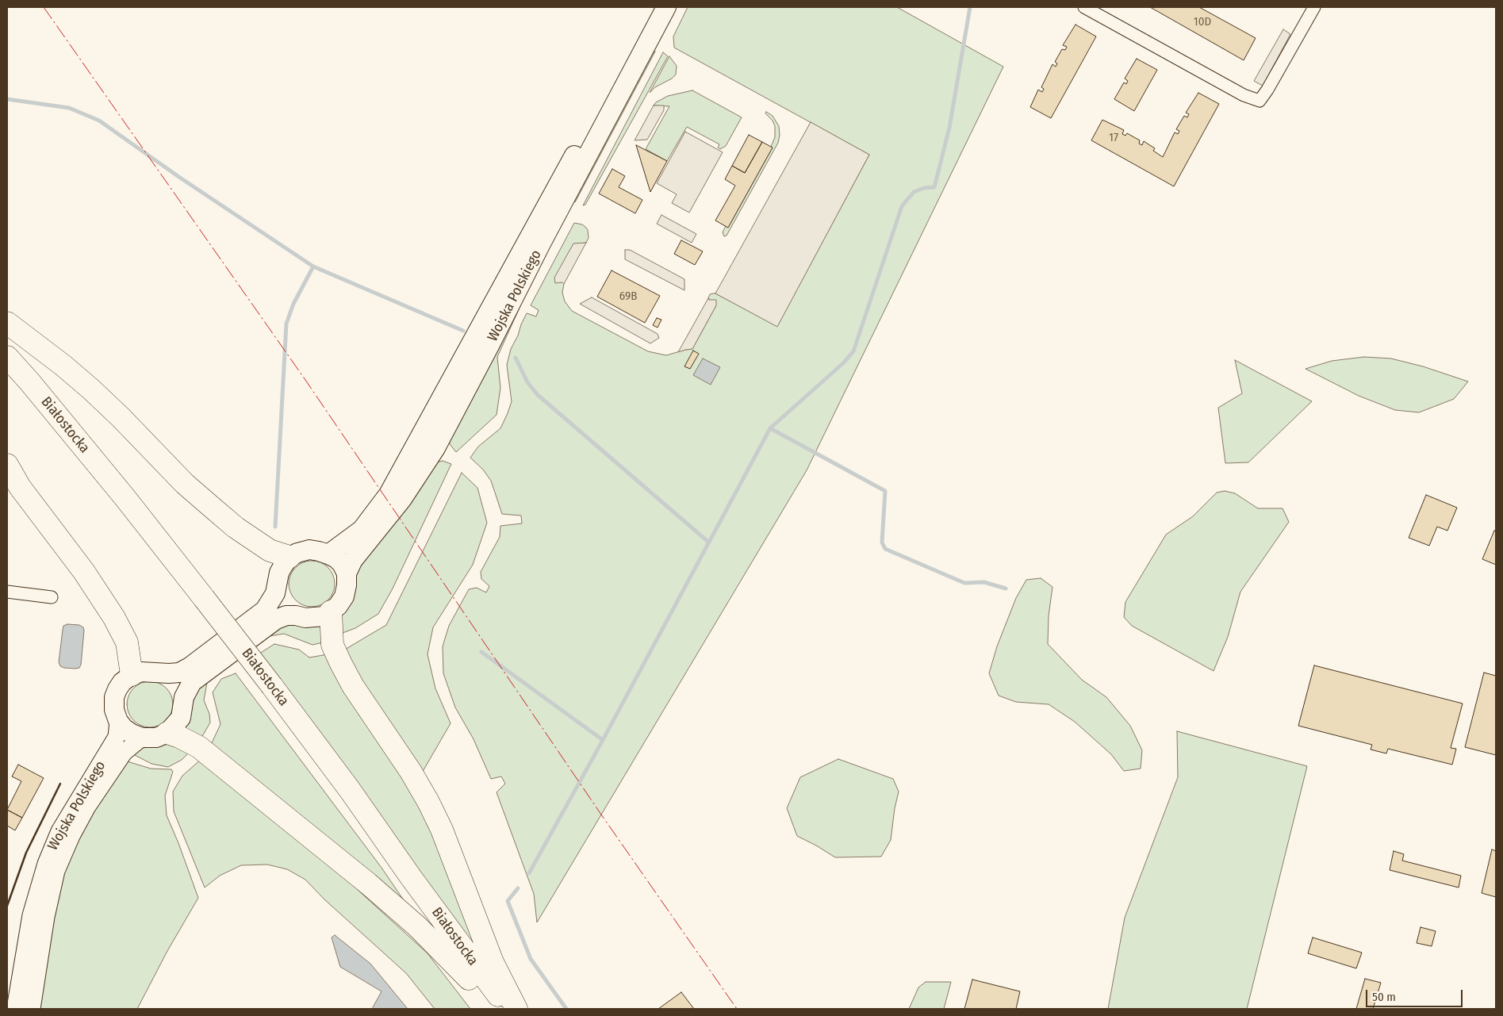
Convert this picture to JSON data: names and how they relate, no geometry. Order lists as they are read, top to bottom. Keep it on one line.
{"streets":{"highway":["Białostocka"],"main road":["Wojska Polskiego"]},"house_numbers":["10D","17","69B"],"scale_bar":"50 m"}
